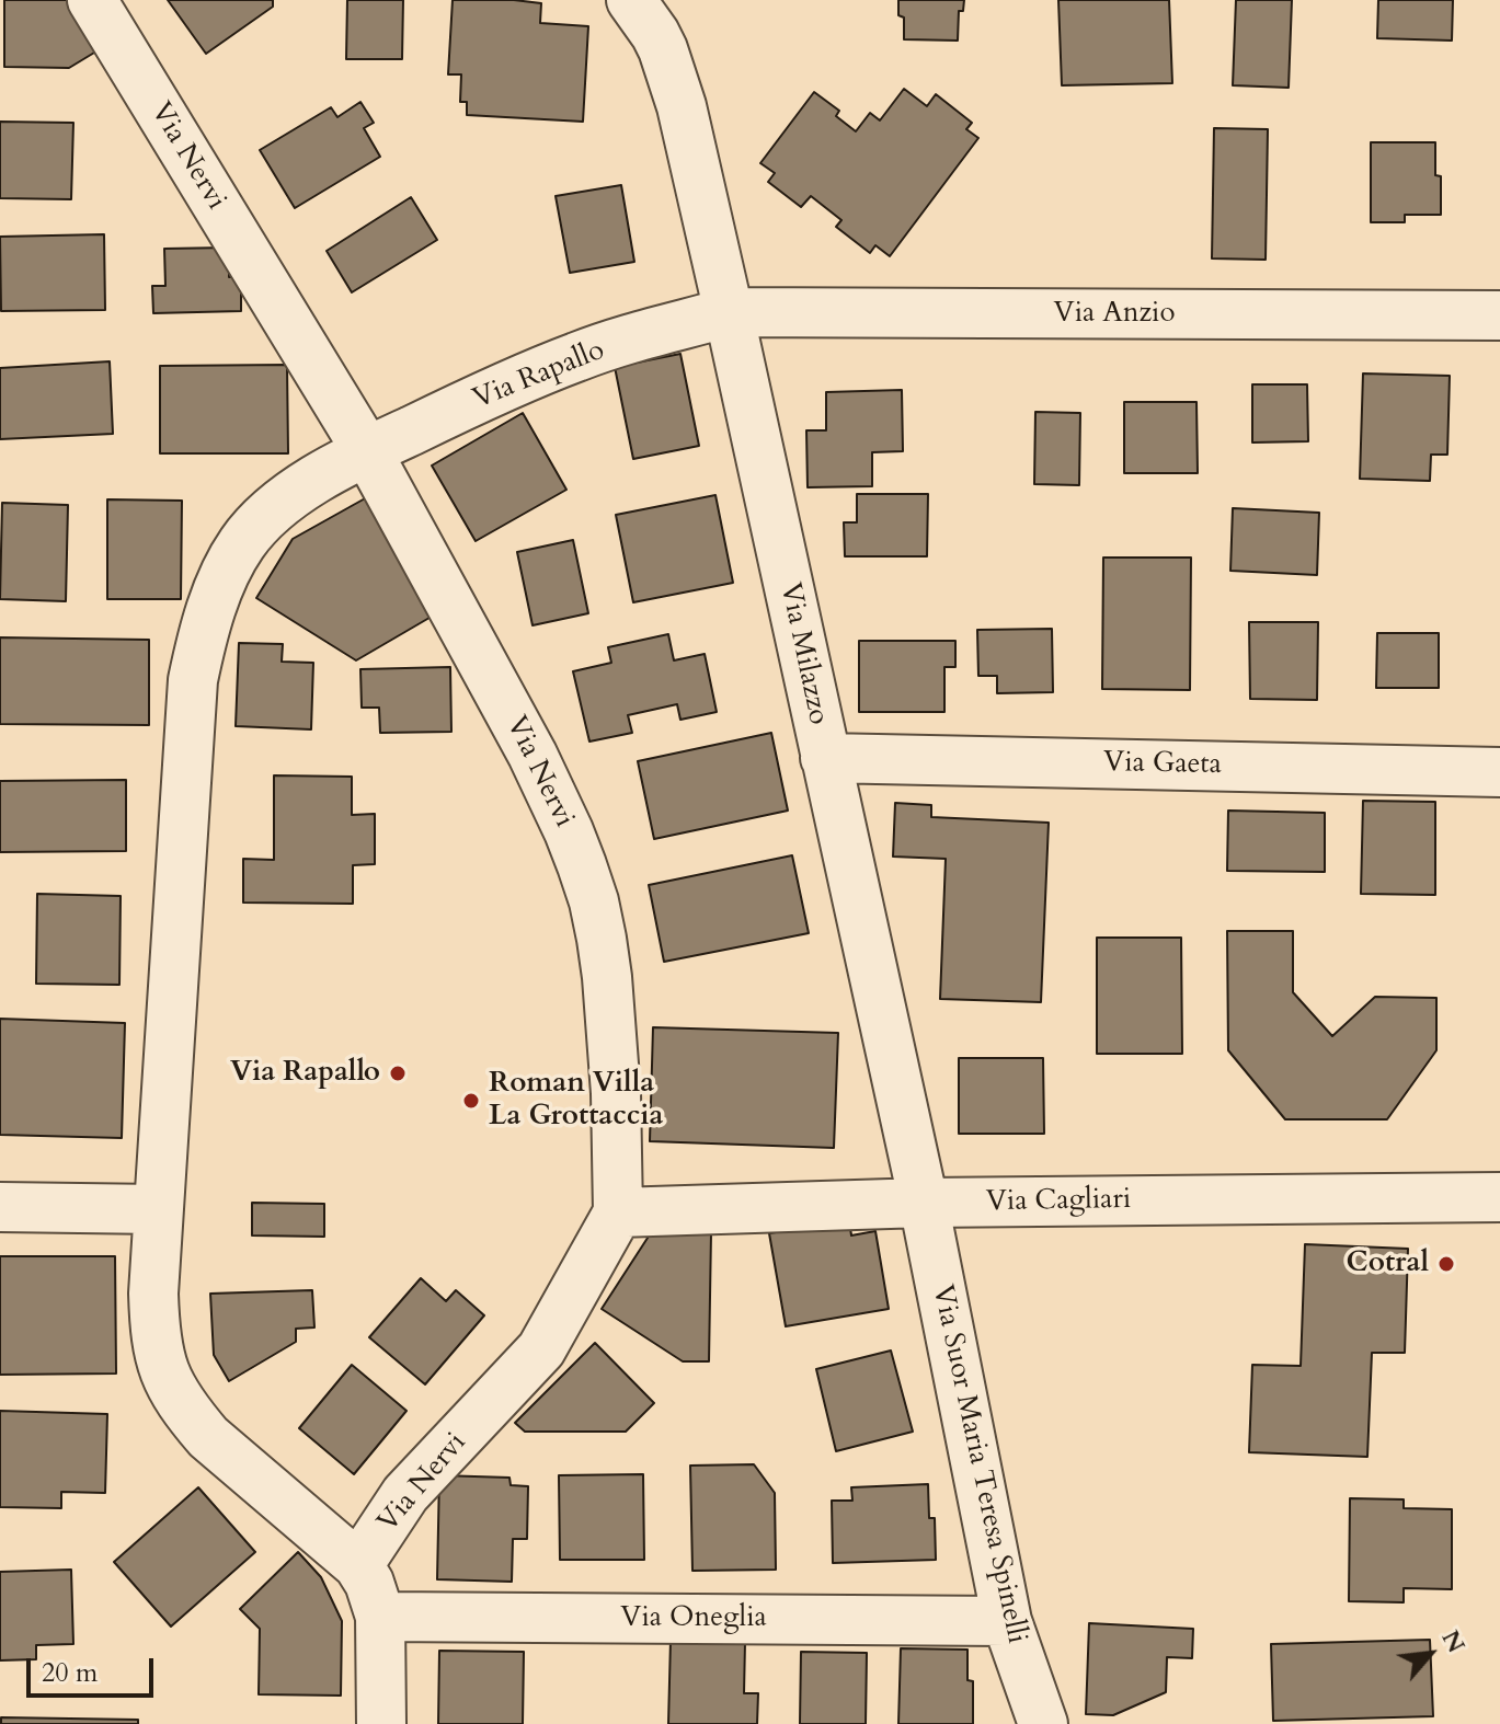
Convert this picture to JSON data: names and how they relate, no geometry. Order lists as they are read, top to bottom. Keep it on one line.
{"streets":{"street":["Via Nervi","Via Anzio","Via Rapallo","Via Milazzo","Via Gaeta","Via Cagliari","Via Suor Maria Teresa Spinelli","Via Oneglia"]},"crossings":[["Via Nervi","Via Rapallo"],["Via Nervi","Via Cagliari"],["Via Anzio","Via Rapallo"],["Via Anzio","Via Milazzo"],["Via Rapallo","Via Milazzo"],["Via Milazzo","Via Gaeta"],["Via Milazzo","Via Cagliari"],["Via Milazzo","Via Suor Maria Teresa Spinelli"],["Via Cagliari","Via Suor Maria Teresa Spinelli"],["Via Suor Maria Teresa Spinelli","Via Oneglia"]],"places":["Via Rapallo","Roman Villa La Grottaccia","Cotral"],"scale_bar":"20 m","north":"top right"}
